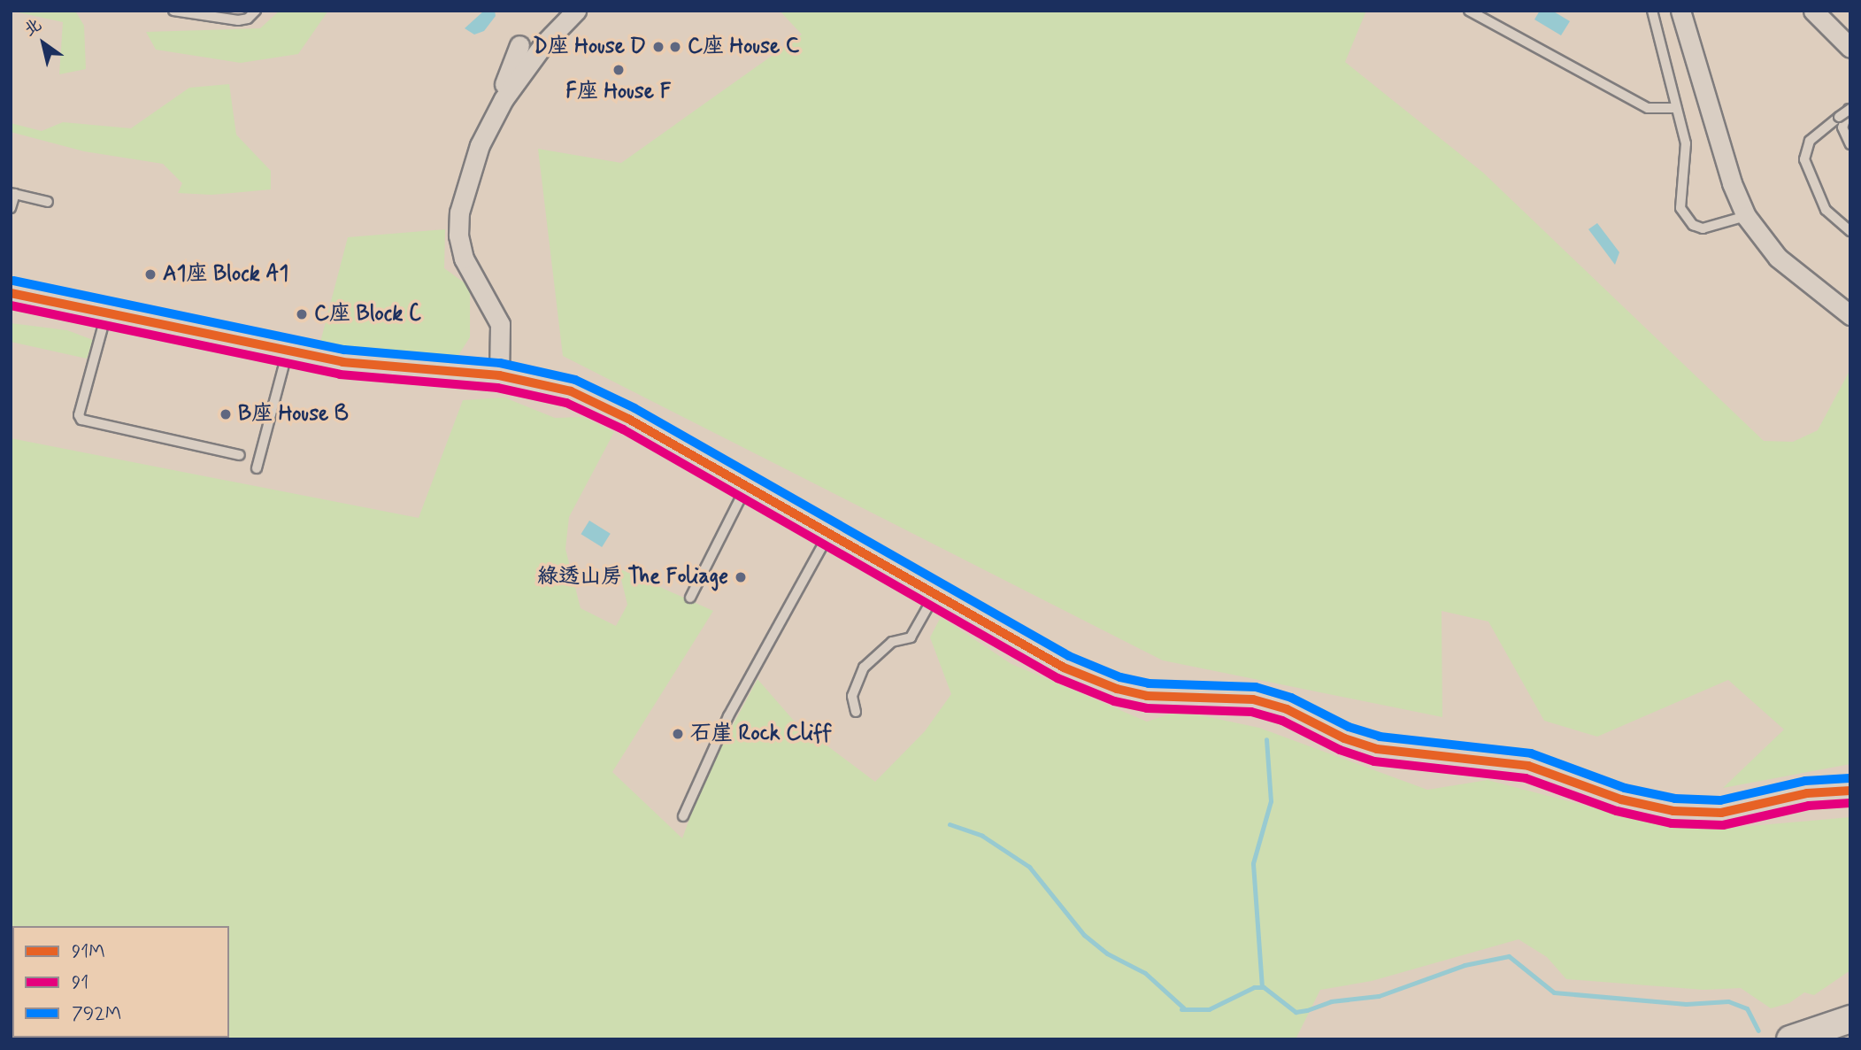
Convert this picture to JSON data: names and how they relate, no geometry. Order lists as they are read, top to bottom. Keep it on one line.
{"places":["D座 House D","C座 House C","F座 House F","A1座 Block A1","C座 Block C","B座 House B","綠透山房 The Foliage","石崖 Rock Cliff"],"lines":["transit line 792M","transit line 91M","transit line 91"],"legend":["91M","91","792M"],"north":"top left"}
